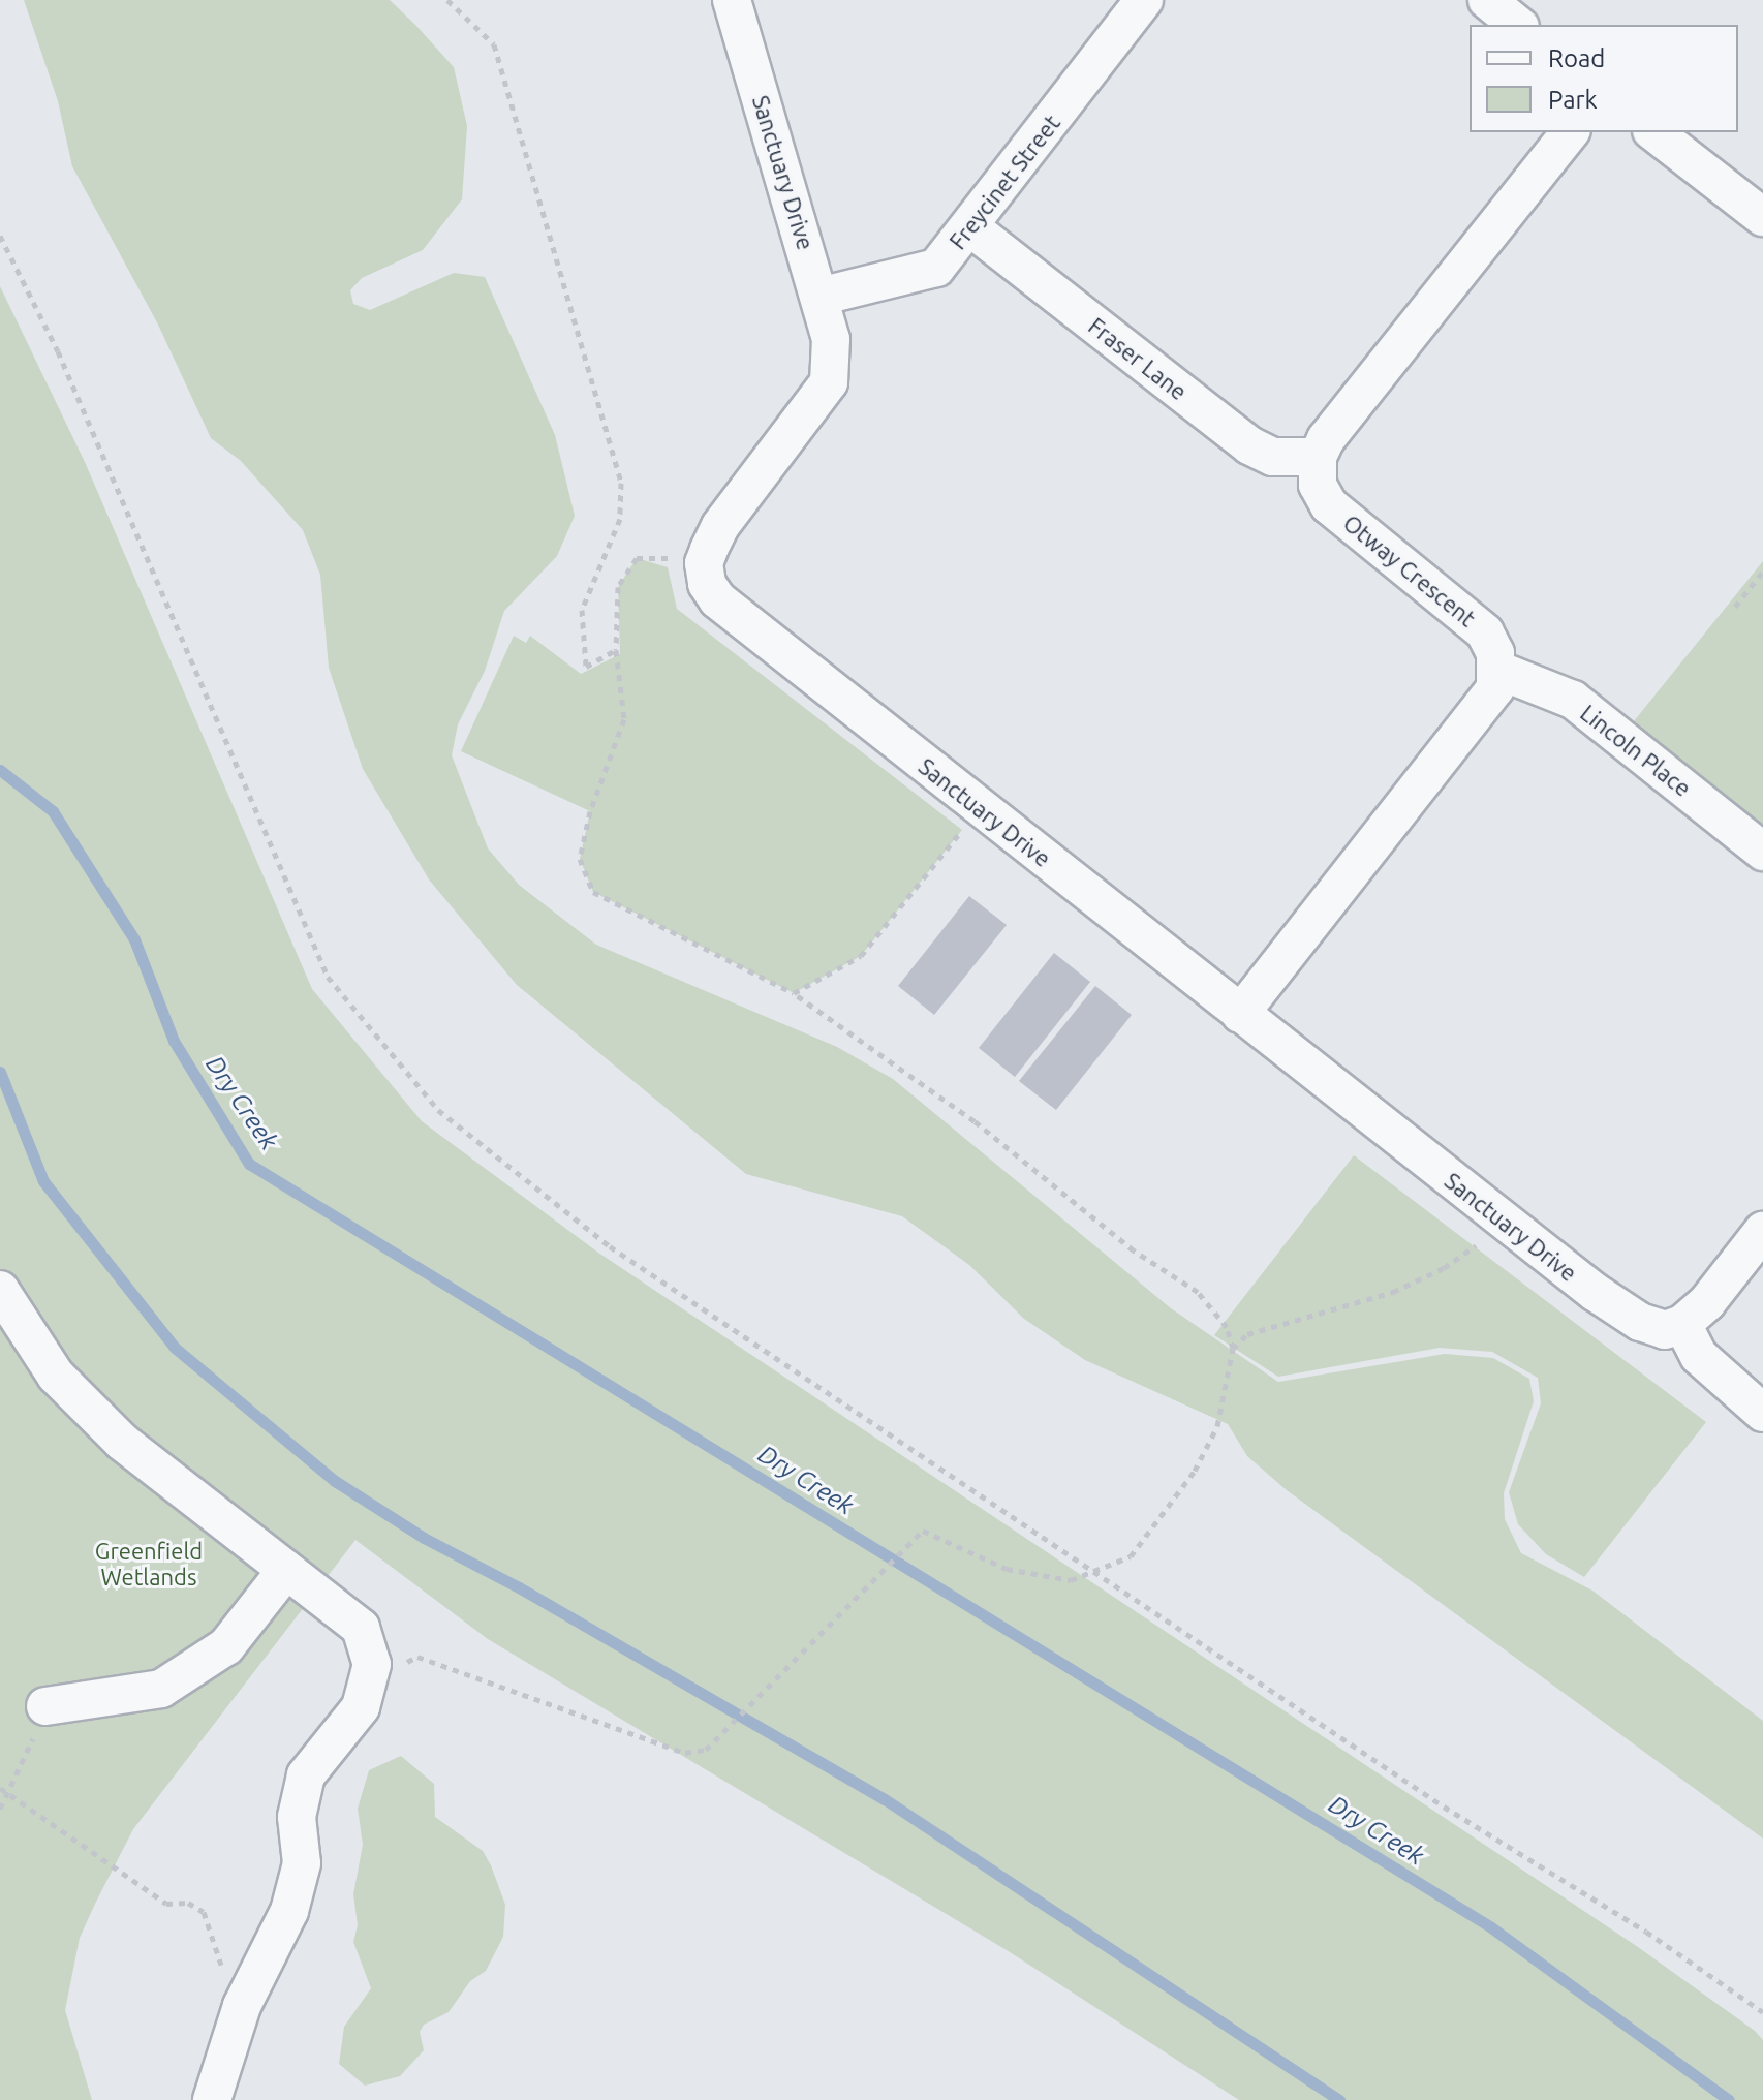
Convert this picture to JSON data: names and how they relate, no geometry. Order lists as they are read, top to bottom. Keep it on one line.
{"streets":{"street":["Sanctuary Drive","Freycinet Street","Fraser Lane","Otway Crescent","Lincoln Place"]},"crossings":[["Sanctuary Drive","Freycinet Street"],["Freycinet Street","Fraser Lane"],["Fraser Lane","Otway Crescent"],["Otway Crescent","Lincoln Place"]],"water":["Dry Creek"],"parks":["Greenfield Wetlands"],"legend":["Road","Park"]}
